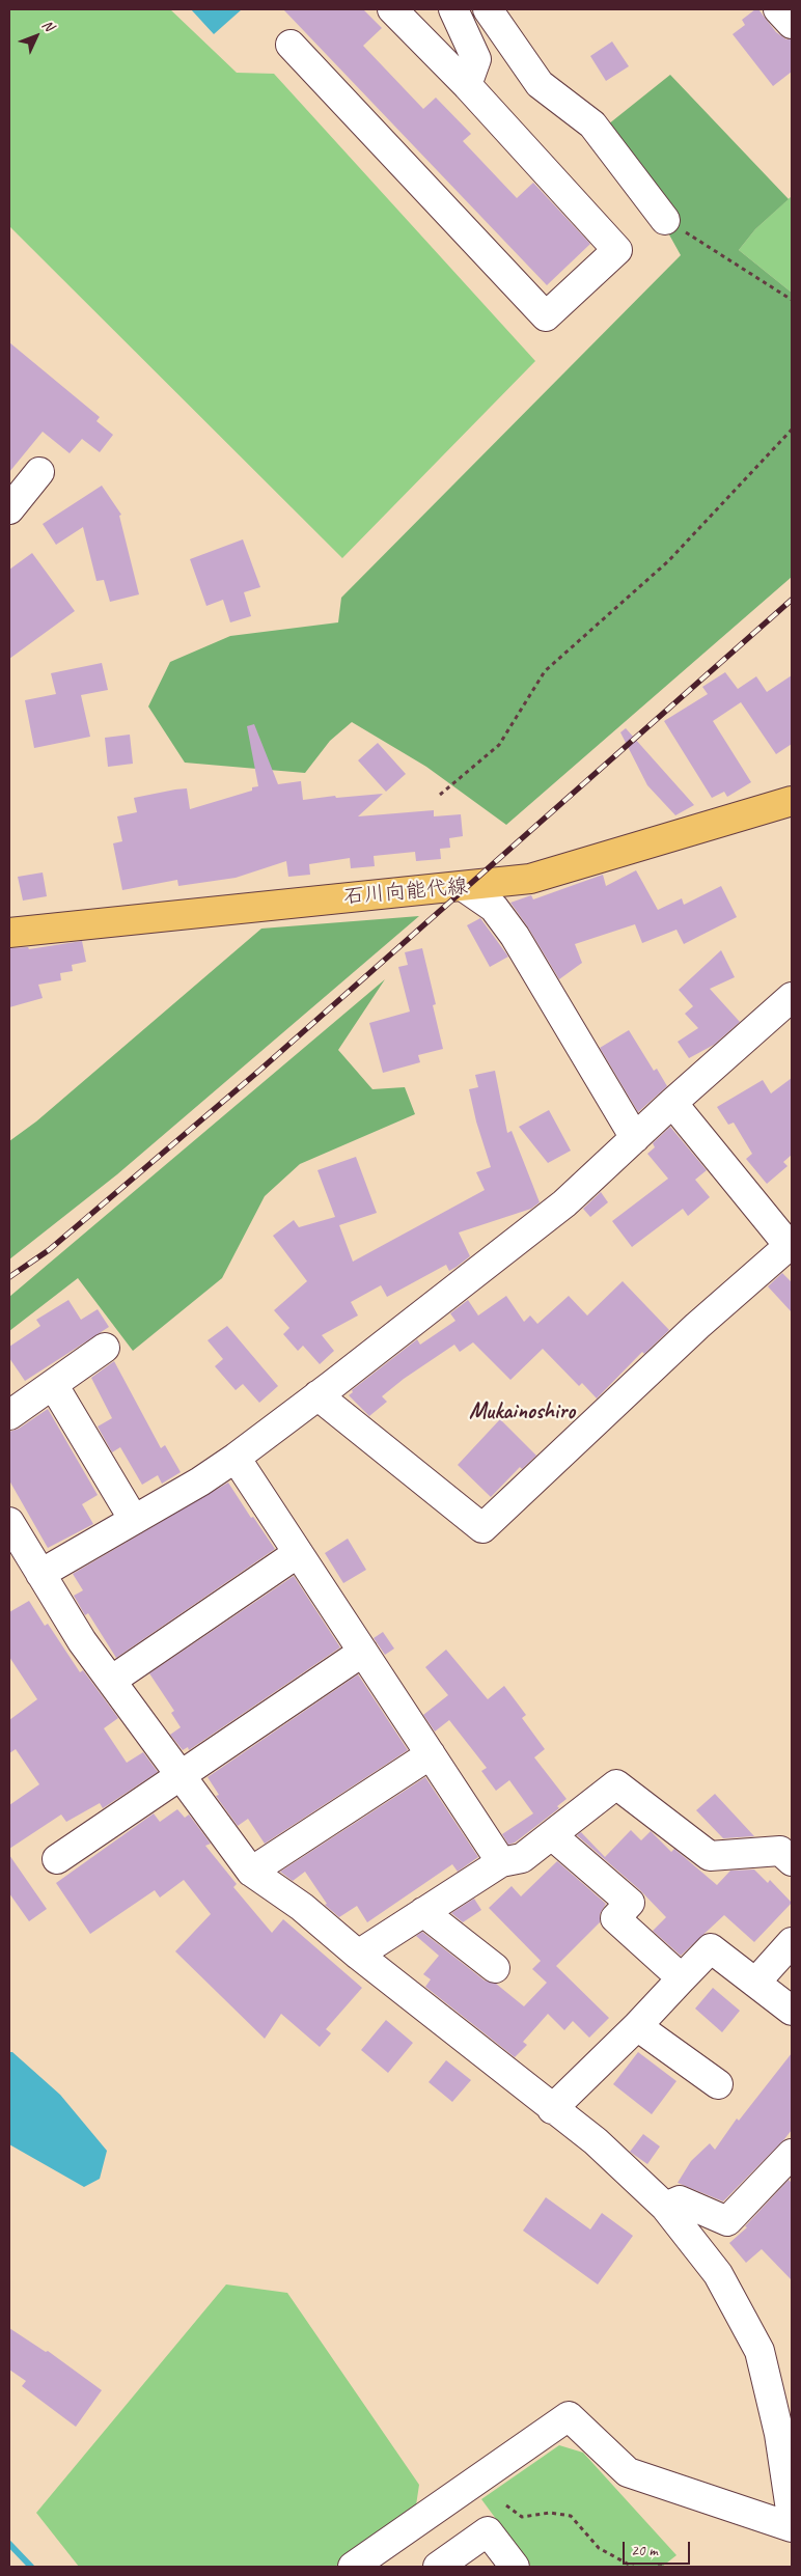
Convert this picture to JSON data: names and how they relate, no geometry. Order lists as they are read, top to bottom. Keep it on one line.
{"streets":{"main road":["石川向能代線"]},"districts":["Mukainoshiro"],"scale_bar":"20 m","north":"top right"}
